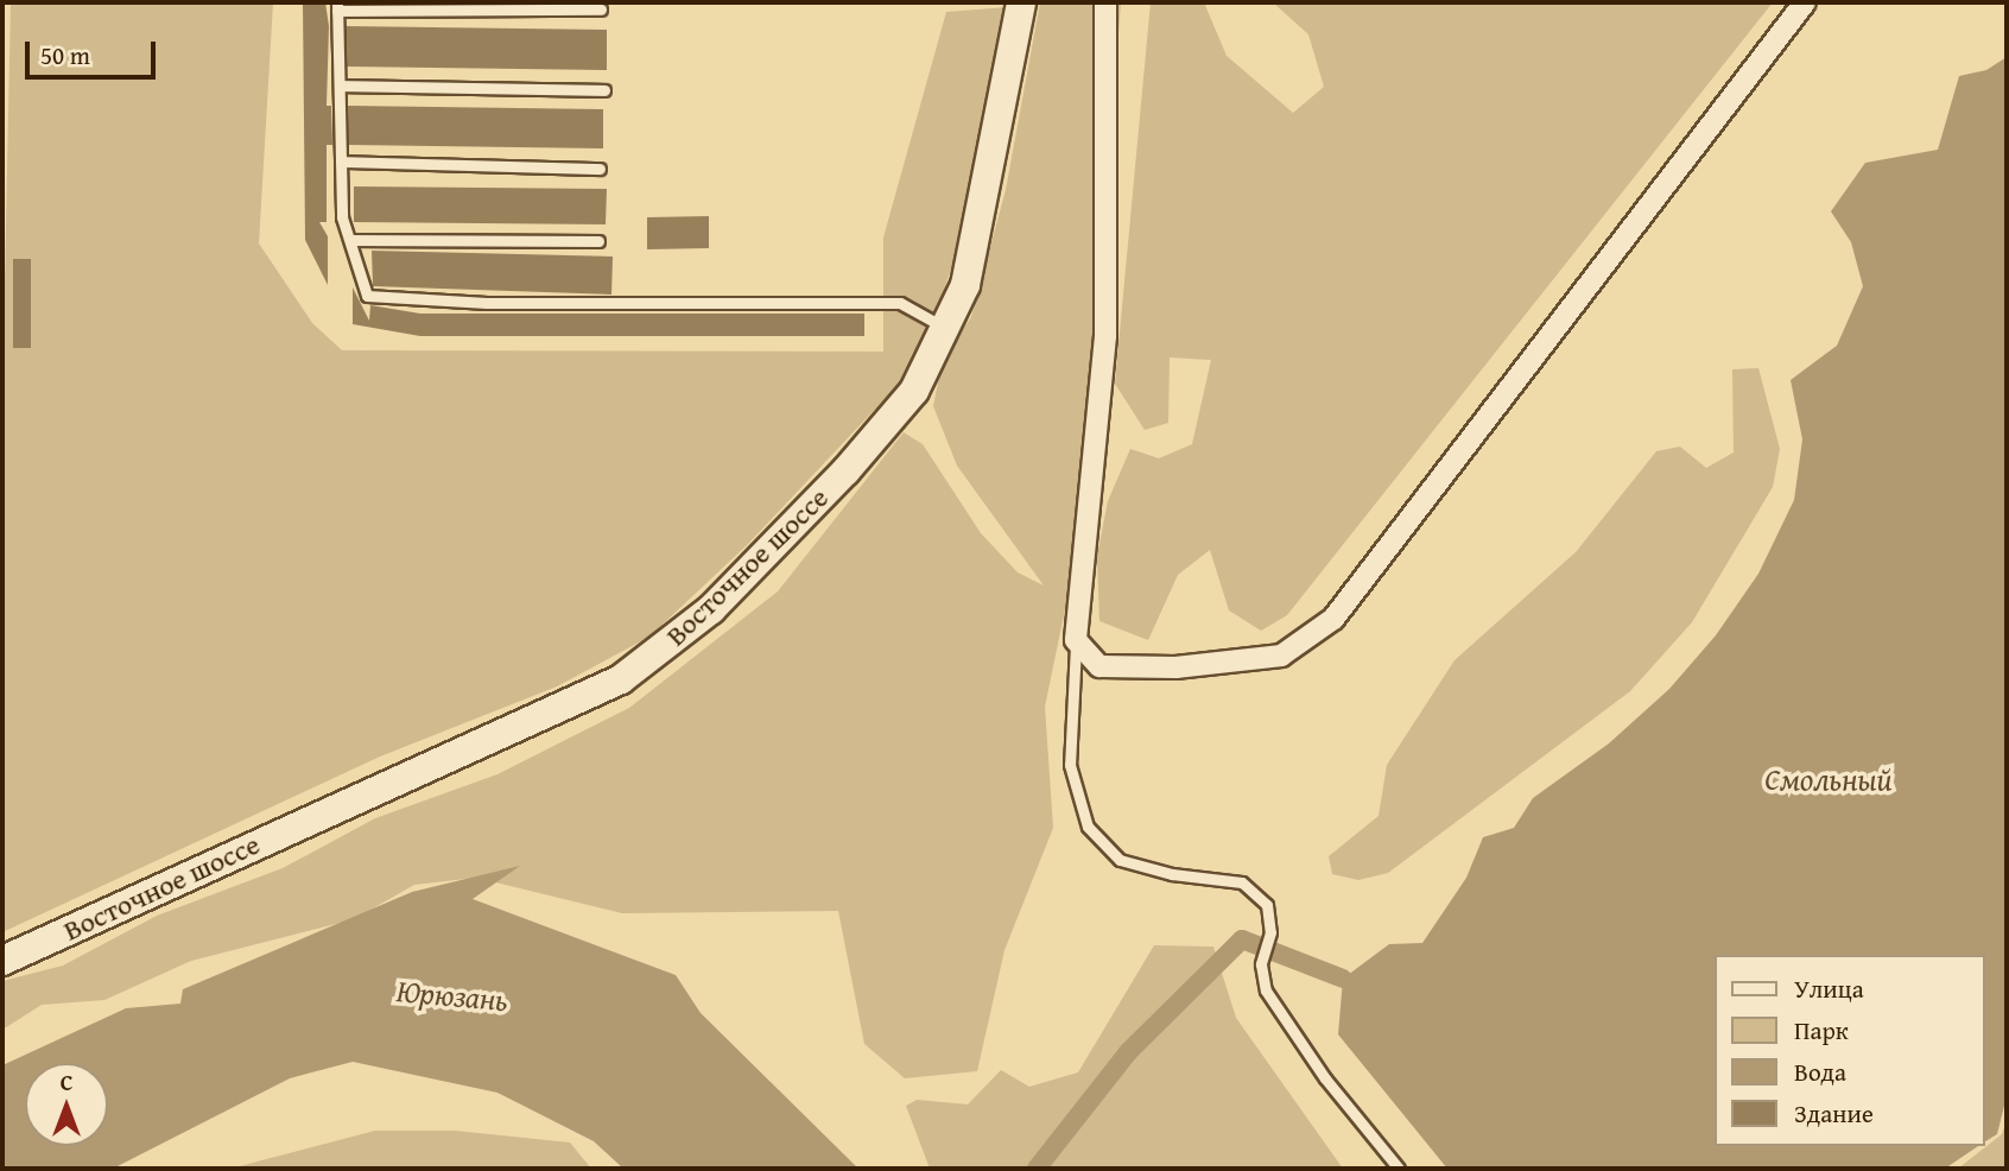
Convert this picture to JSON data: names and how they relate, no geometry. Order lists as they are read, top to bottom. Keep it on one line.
{"streets":{"main road":["Восточное шоссе"]},"water":["Смольный","Юрюзань"],"legend":["Улица","Парк","Вода","Здание"],"scale_bar":"50 m","north":"top"}
